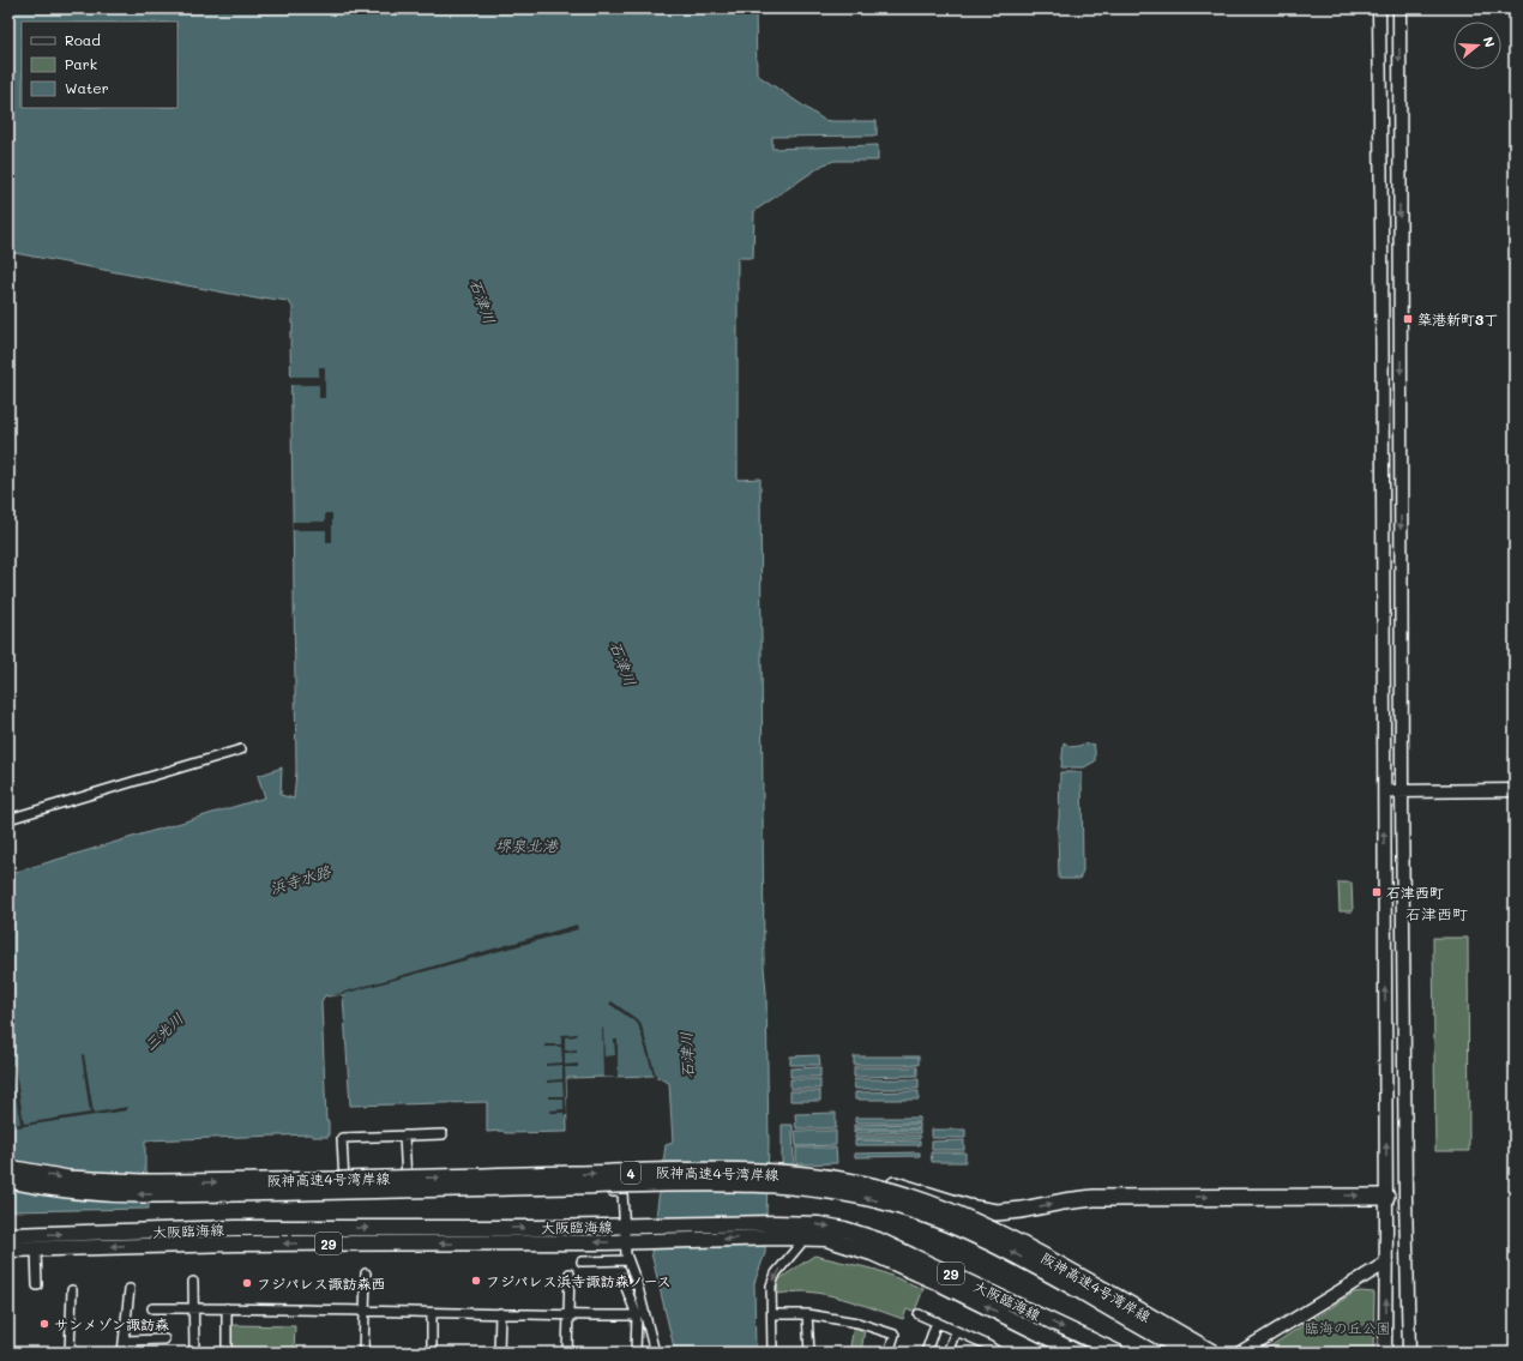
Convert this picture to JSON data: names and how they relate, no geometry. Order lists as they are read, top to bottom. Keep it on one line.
{"streets":{"highway":["4","阪神高速4号湾岸線"],"main road":["大阪臨海線","29"]},"districts":["石津西町"],"water":["石津川","堺泉北港","浜寺水路","三光川"],"parks":["臨海の丘公園"],"places":{"transit":["築港新町3丁","石津西町"],"other":["フジパレス浜寺諏訪森ノース","フジパレス諏訪森西","サンメゾン諏訪森"]},"legend":["Road","Park","Water"],"north":"right"}
